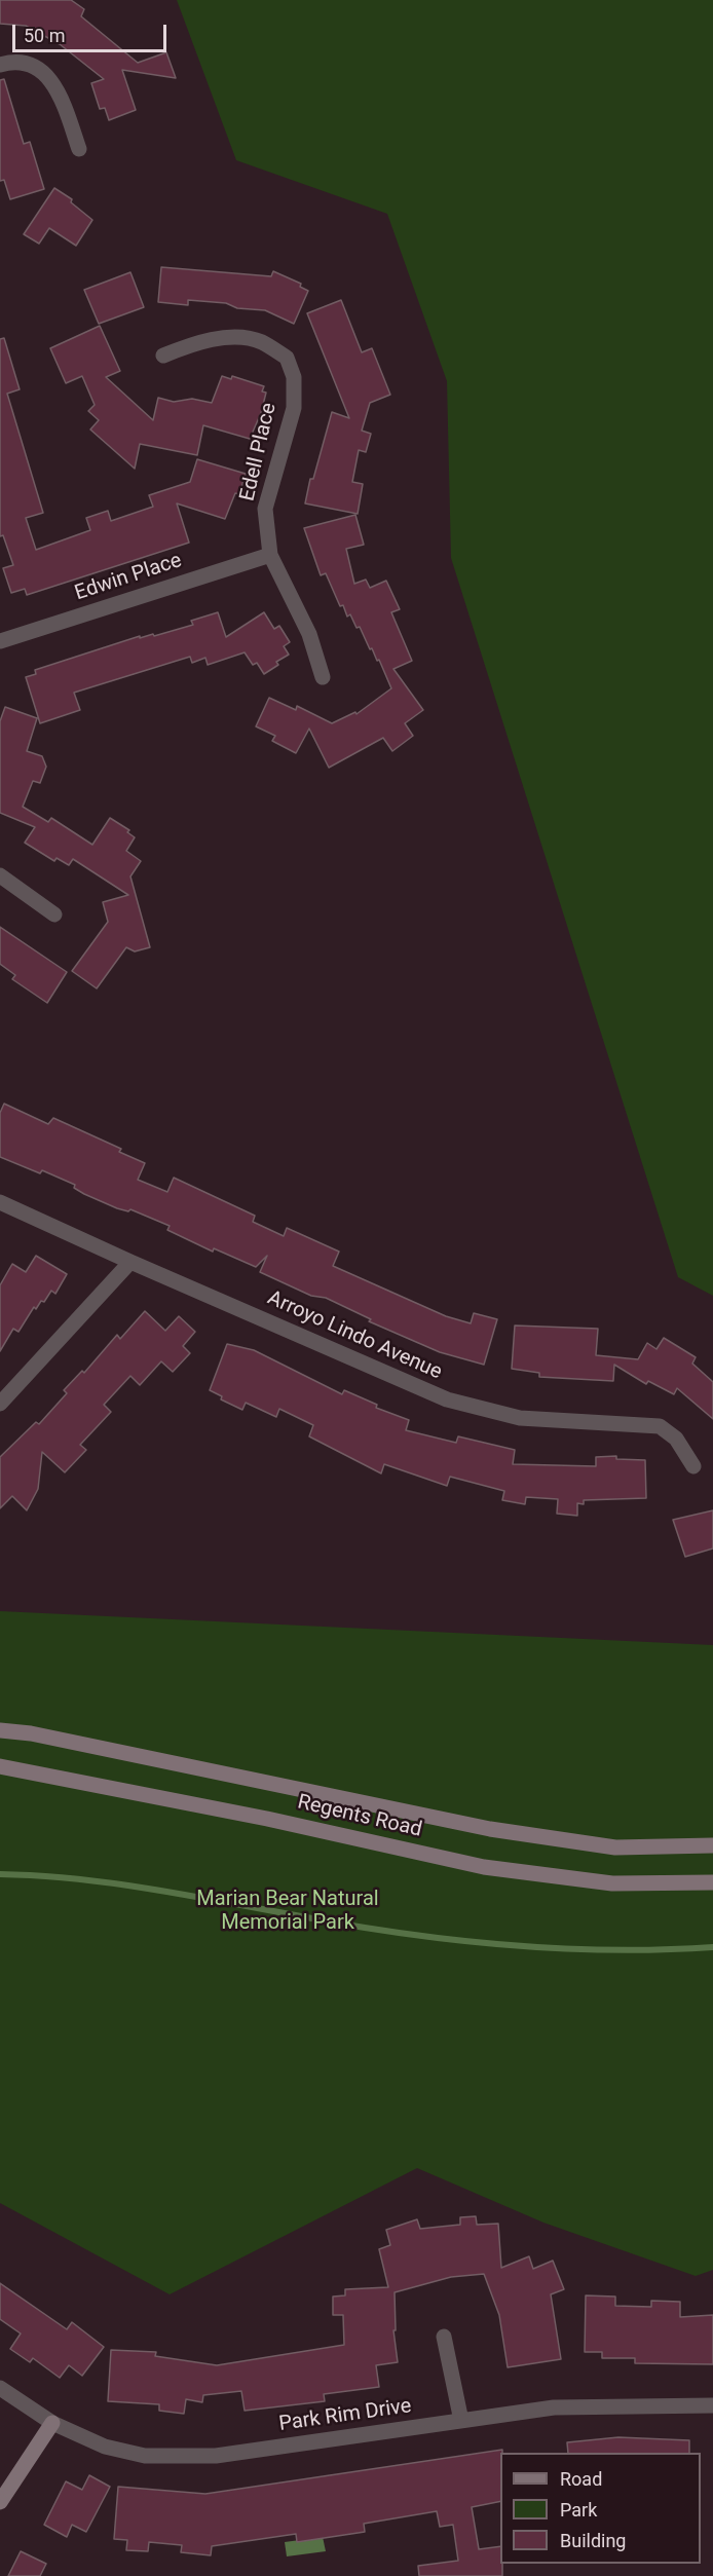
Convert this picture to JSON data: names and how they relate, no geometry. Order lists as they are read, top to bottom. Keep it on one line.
{"streets":{"main road":["Regents Road"],"street":["Edell Place","Edwin Place","Arroyo Lindo Avenue","Park Rim Drive"]},"crossings":[["Edell Place","Edwin Place"]],"parks":["Marian Bear Natural Memorial Park"],"legend":["Road","Park","Building"],"scale_bar":"50 m"}
